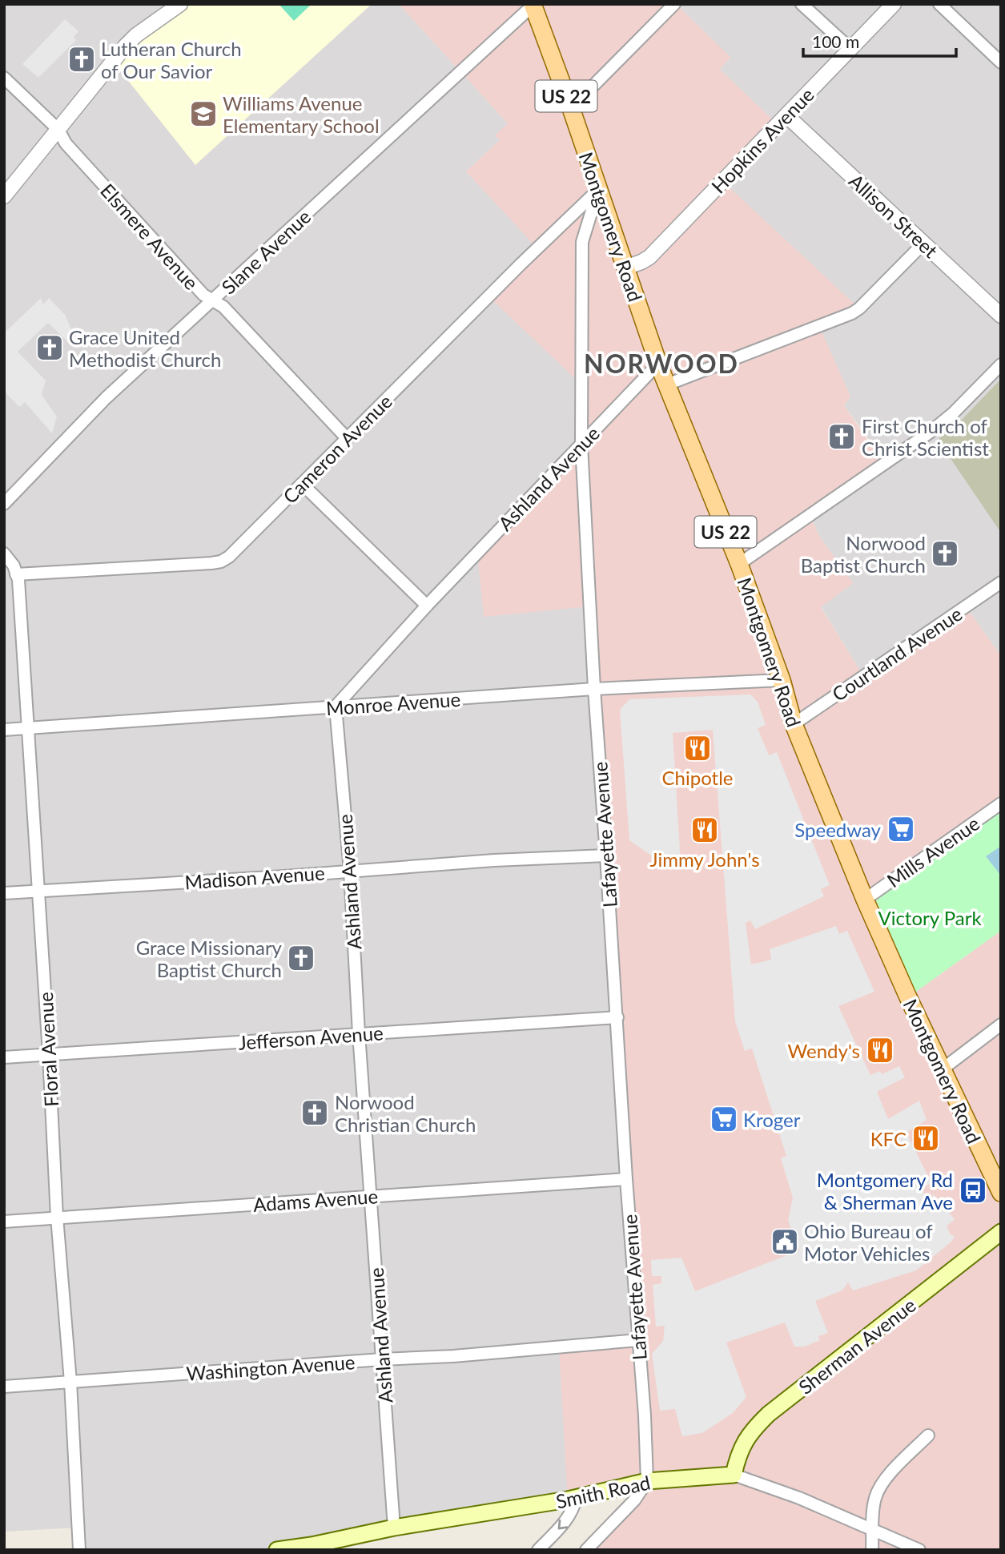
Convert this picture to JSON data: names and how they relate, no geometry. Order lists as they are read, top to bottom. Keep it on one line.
{"streets":{"main road":["US 22","Montgomery Road","Sherman Avenue","Smith Road"],"street":["Hopkins Avenue","Allison Street","Elsmere Avenue","Slane Avenue","Cameron Avenue","Ashland Avenue","Courtland Avenue","Monroe Avenue","Lafayette Avenue","Mills Avenue","Madison Avenue","Jefferson Avenue","Floral Avenue","Adams Avenue","Washington Avenue"]},"crossings":[["Hopkins Avenue","Allison Street"],["Hopkins Avenue","Montgomery Road"],["Montgomery Road","Slane Avenue"],["Montgomery Road","Cameron Avenue"],["Montgomery Road","Ashland Avenue"],["Montgomery Road","Courtland Avenue"],["Montgomery Road","Monroe Avenue"],["Montgomery Road","Lafayette Avenue"],["Montgomery Road","Mills Avenue"],["Elsmere Avenue","Slane Avenue"],["Elsmere Avenue","Cameron Avenue"],["Cameron Avenue","Lafayette Avenue"],["Cameron Avenue","Floral Avenue"],["Ashland Avenue","Monroe Avenue"],["Ashland Avenue","Lafayette Avenue"],["Ashland Avenue","Madison Avenue"],["Ashland Avenue","Jefferson Avenue"],["Ashland Avenue","Adams Avenue"],["Ashland Avenue","Washington Avenue"],["Ashland Avenue","Smith Road"],["Monroe Avenue","Lafayette Avenue"],["Monroe Avenue","Floral Avenue"],["Lafayette Avenue","Madison Avenue"],["Lafayette Avenue","Jefferson Avenue"],["Lafayette Avenue","Adams Avenue"],["Lafayette Avenue","Washington Avenue"],["Lafayette Avenue","Smith Road"],["Madison Avenue","Floral Avenue"],["Jefferson Avenue","Floral Avenue"],["Floral Avenue","Adams Avenue"],["Floral Avenue","Washington Avenue"],["Sherman Avenue","Smith Road"]],"districts":["NORWOOD"],"parks":["Victory Park"],"places":{"church":["Lutheran Church of Our Savior","Grace United Methodist Church","First Church of Christ Scientist","Norwood Baptist Church","Grace Missionary Baptist Church","Norwood Christian Church"],"school or university":["Williams Avenue Elementary School"],"restaurant":["Chipotle","Jimmy John's","Wendy's","KFC"],"supermarket":["Speedway","Kroger"],"bus stop":["Montgomery Rd & Sherman Ave"],"public building":["Ohio Bureau of Motor Vehicles"]},"scale_bar":"100 m"}
